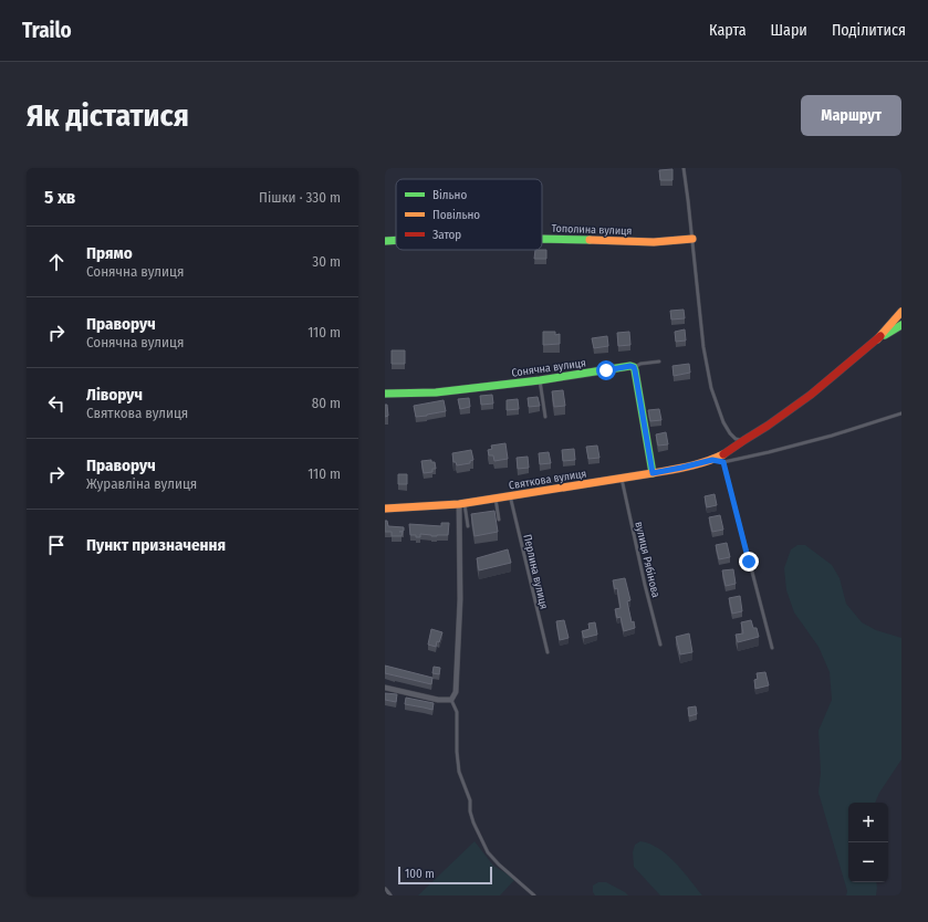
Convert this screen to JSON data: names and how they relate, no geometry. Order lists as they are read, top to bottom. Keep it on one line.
{"streets":{"street":["Тополина вулиця","Сонячна вулиця","Святкова вулиця"],"lane":["вулиця Рябінова","Перлина вулиця"]},"crossings":[["Святкова вулиця","вулиця Рябінова"],["Святкова вулиця","Перлина вулиця"]],"legend":["Вільно","Повільно","Затор"],"scale_bar":"100 m","page":{"header":"Trailo","nav":["Карта","Шари","Поділитися"],"buttons":"Маршрут","title":"Як дістатися","heading":["5 хв","Пішки · 330 m"],"list":[["Прямо","Сонячна вулиця","30 m"],["Праворуч","Сонячна вулиця","110 m"],["Ліворуч","Святкова вулиця","80 m"],["Праворуч","Журавліна вулиця","110 m"],"Пункт призначення"],"map_buttons":["+","−"],"scale":"100 m"}}
